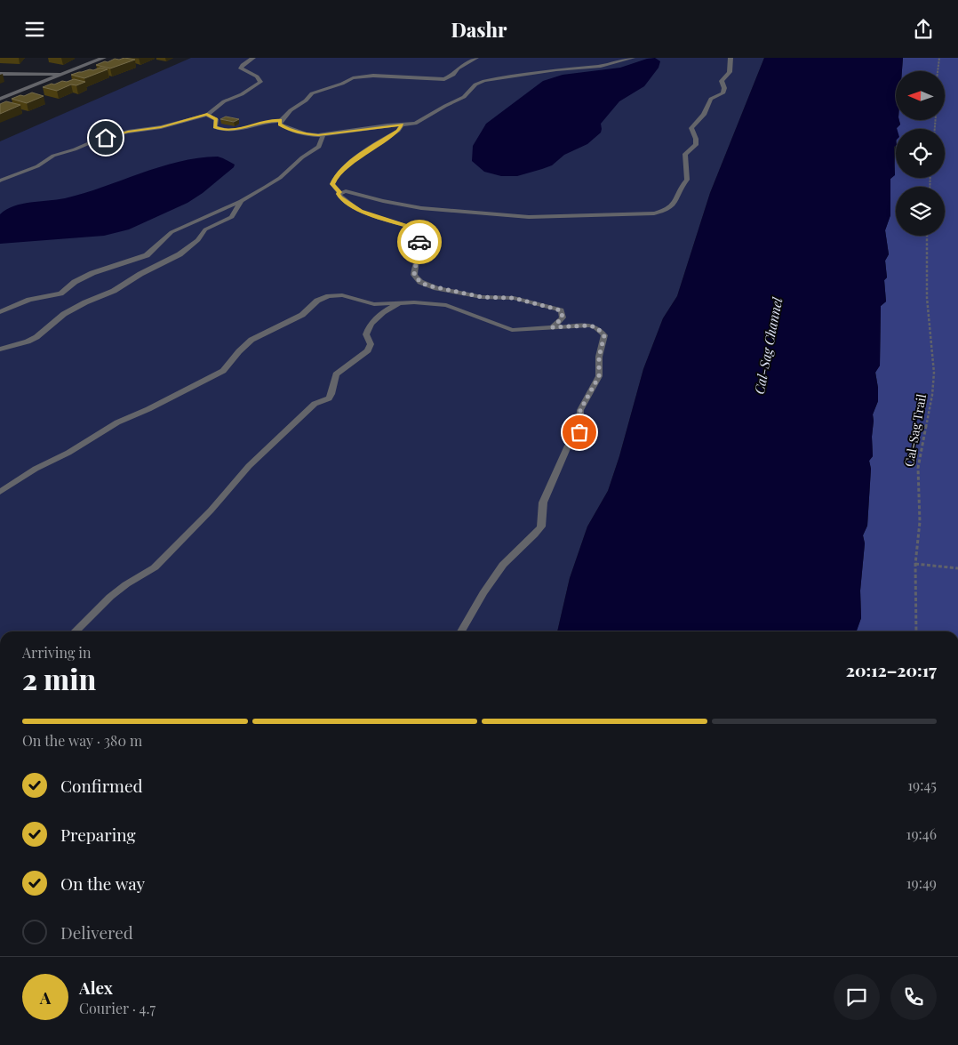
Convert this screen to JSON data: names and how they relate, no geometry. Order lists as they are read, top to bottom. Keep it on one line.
{"streets":{"path":["Cal-Sag Trail"]},"water":["Cal-Sag Channel"],"north":"left","page":{"header":"Dashr","heading":["2 min","Arriving in","20:12–20:17"],"panel":["Alex","Courier · 4.7"],"bar":"On the way · 380 m","list":[["Confirmed","19:45"],["Preparing","19:46"],["On the way","19:49"],"Delivered"],"round":"A"}}
